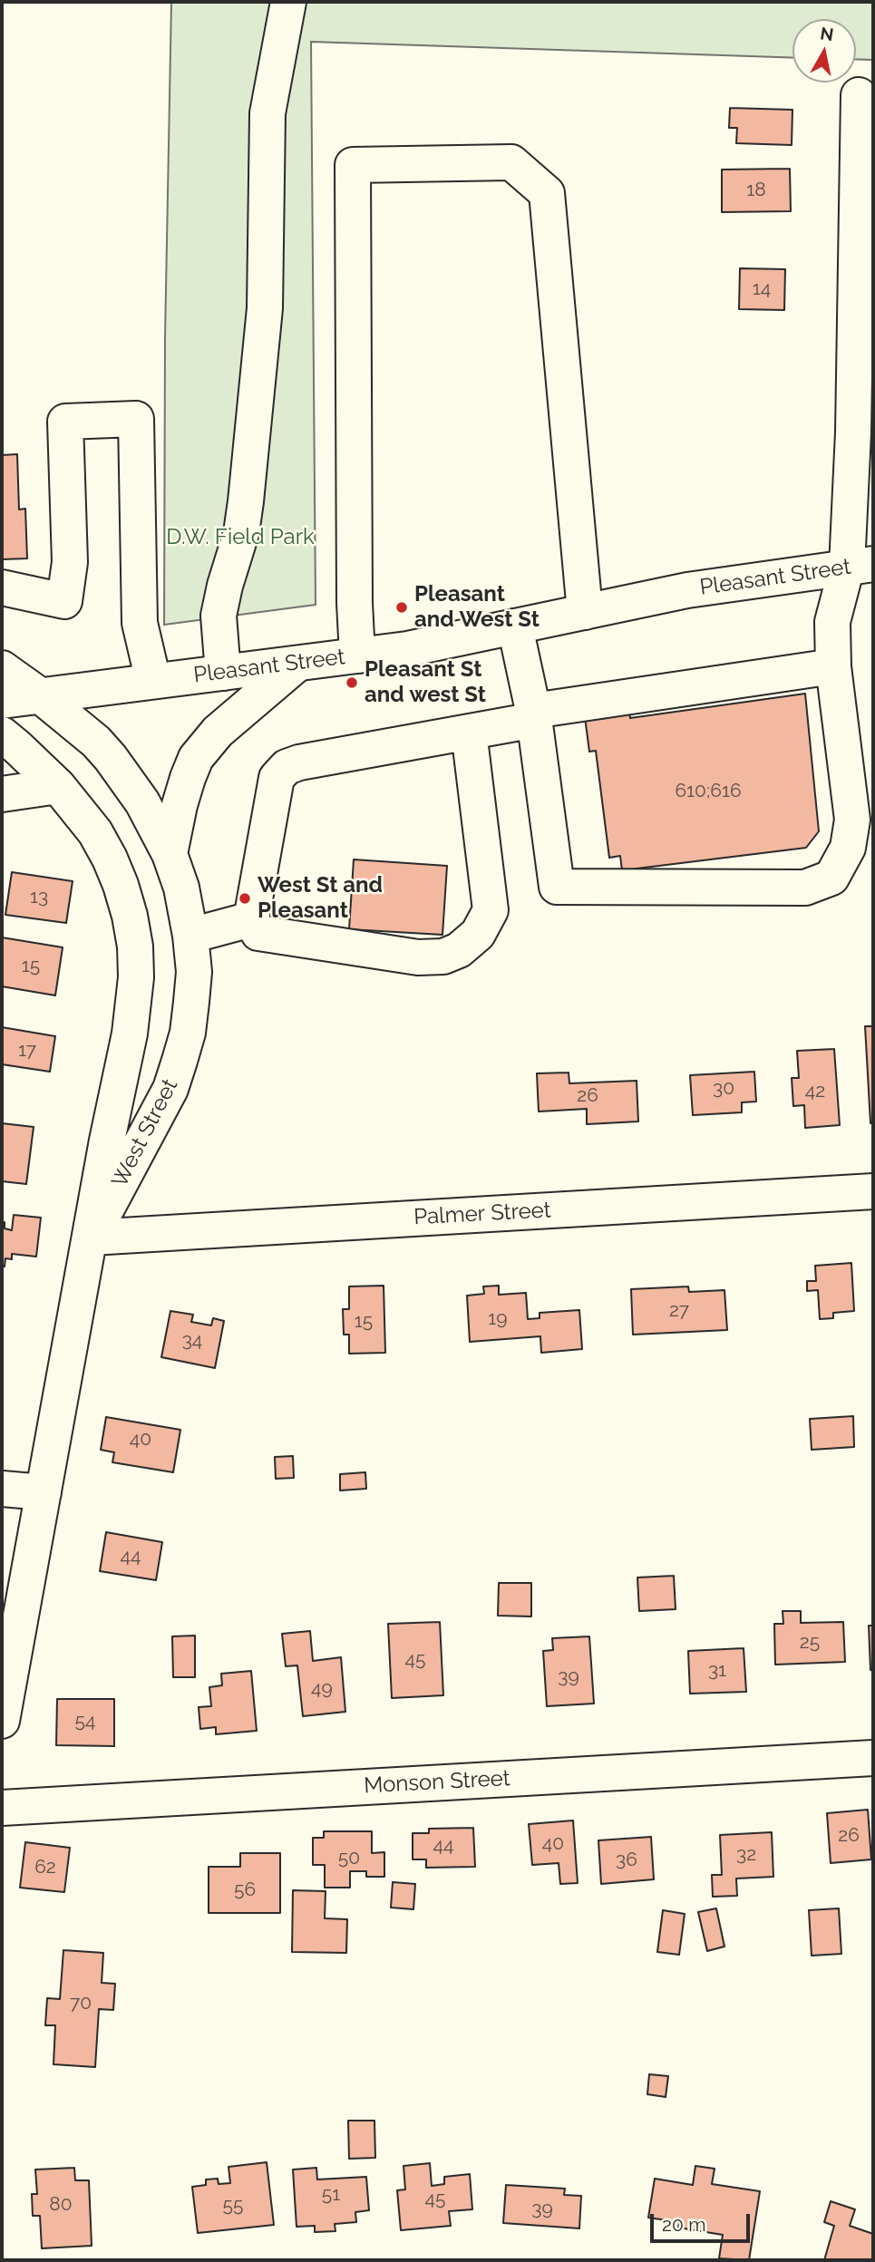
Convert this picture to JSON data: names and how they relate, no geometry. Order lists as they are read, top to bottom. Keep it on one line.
{"streets":{"street":["Pleasant Street","West Street","Palmer Street","Monson Street"]},"crossings":[["Pleasant Street","West Street"],["West Street","Palmer Street"]],"parks":["D.W. Field Park"],"places":["Pleasant and West St","Pleasant St and west St","West St and Pleasant"],"house_numbers":["18","14","610;616","13","15","17","30","42","26","27","19","15","34","40","44","25","45","31","39","49","54","26","40","44","32","50","36","62","56","70","51","45","80","55","39"],"scale_bar":"20 m","north":"top"}
